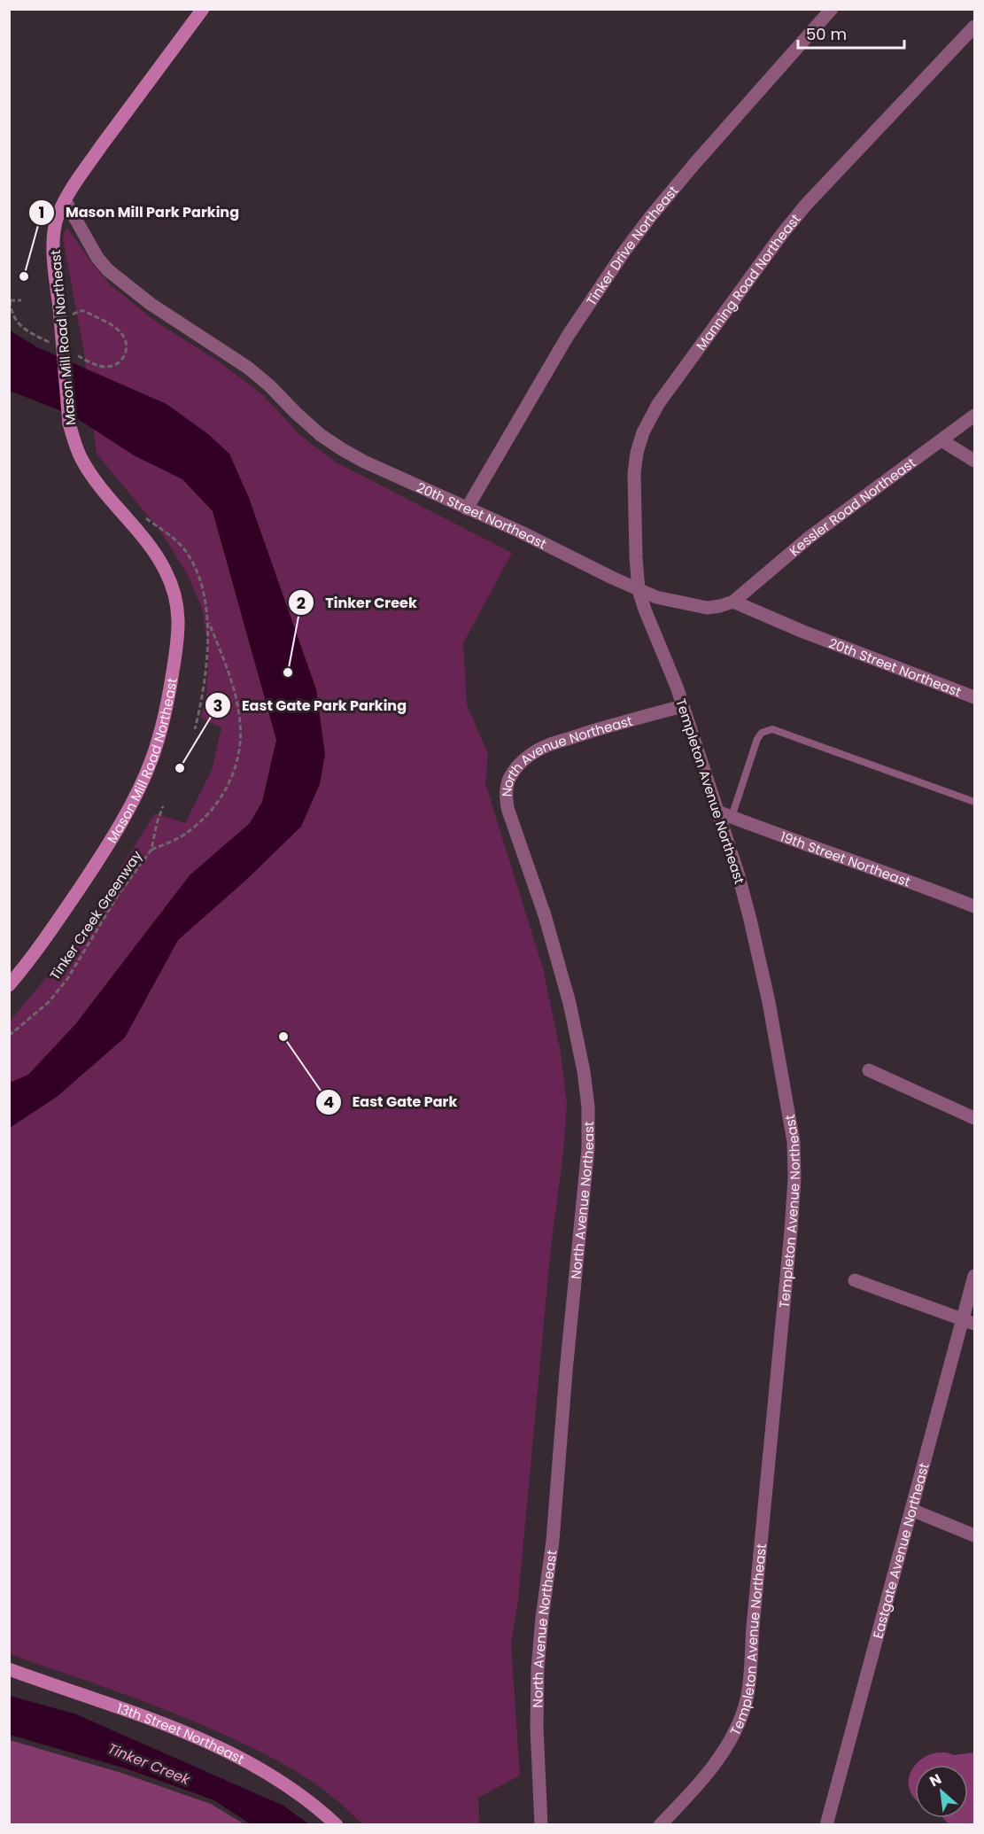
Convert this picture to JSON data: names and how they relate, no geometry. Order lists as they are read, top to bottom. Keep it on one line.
{"streets":{"street":["Tinker Drive Northeast","Manning Road Northeast","Mason Mill Road Northeast","Kessler Road Northeast","20th Street Northeast","North Avenue Northeast","Templeton Avenue Northeast","19th Street Northeast","Eastgate Avenue Northeast","13th Street Northeast"],"path":["Tinker Creek Greenway"]},"crossings":[["Tinker Drive Northeast","20th Street Northeast"],["Manning Road Northeast","20th Street Northeast"],["Manning Road Northeast","Templeton Avenue Northeast"],["Mason Mill Road Northeast","20th Street Northeast"],["Kessler Road Northeast","20th Street Northeast"],["20th Street Northeast","Templeton Avenue Northeast"],["North Avenue Northeast","Templeton Avenue Northeast"],["Templeton Avenue Northeast","19th Street Northeast"]],"water":["Tinker Creek"],"places":["Mason Mill Park Parking","Tinker Creek","East Gate Park Parking","East Gate Park"],"scale_bar":"50 m","north":"top left"}
